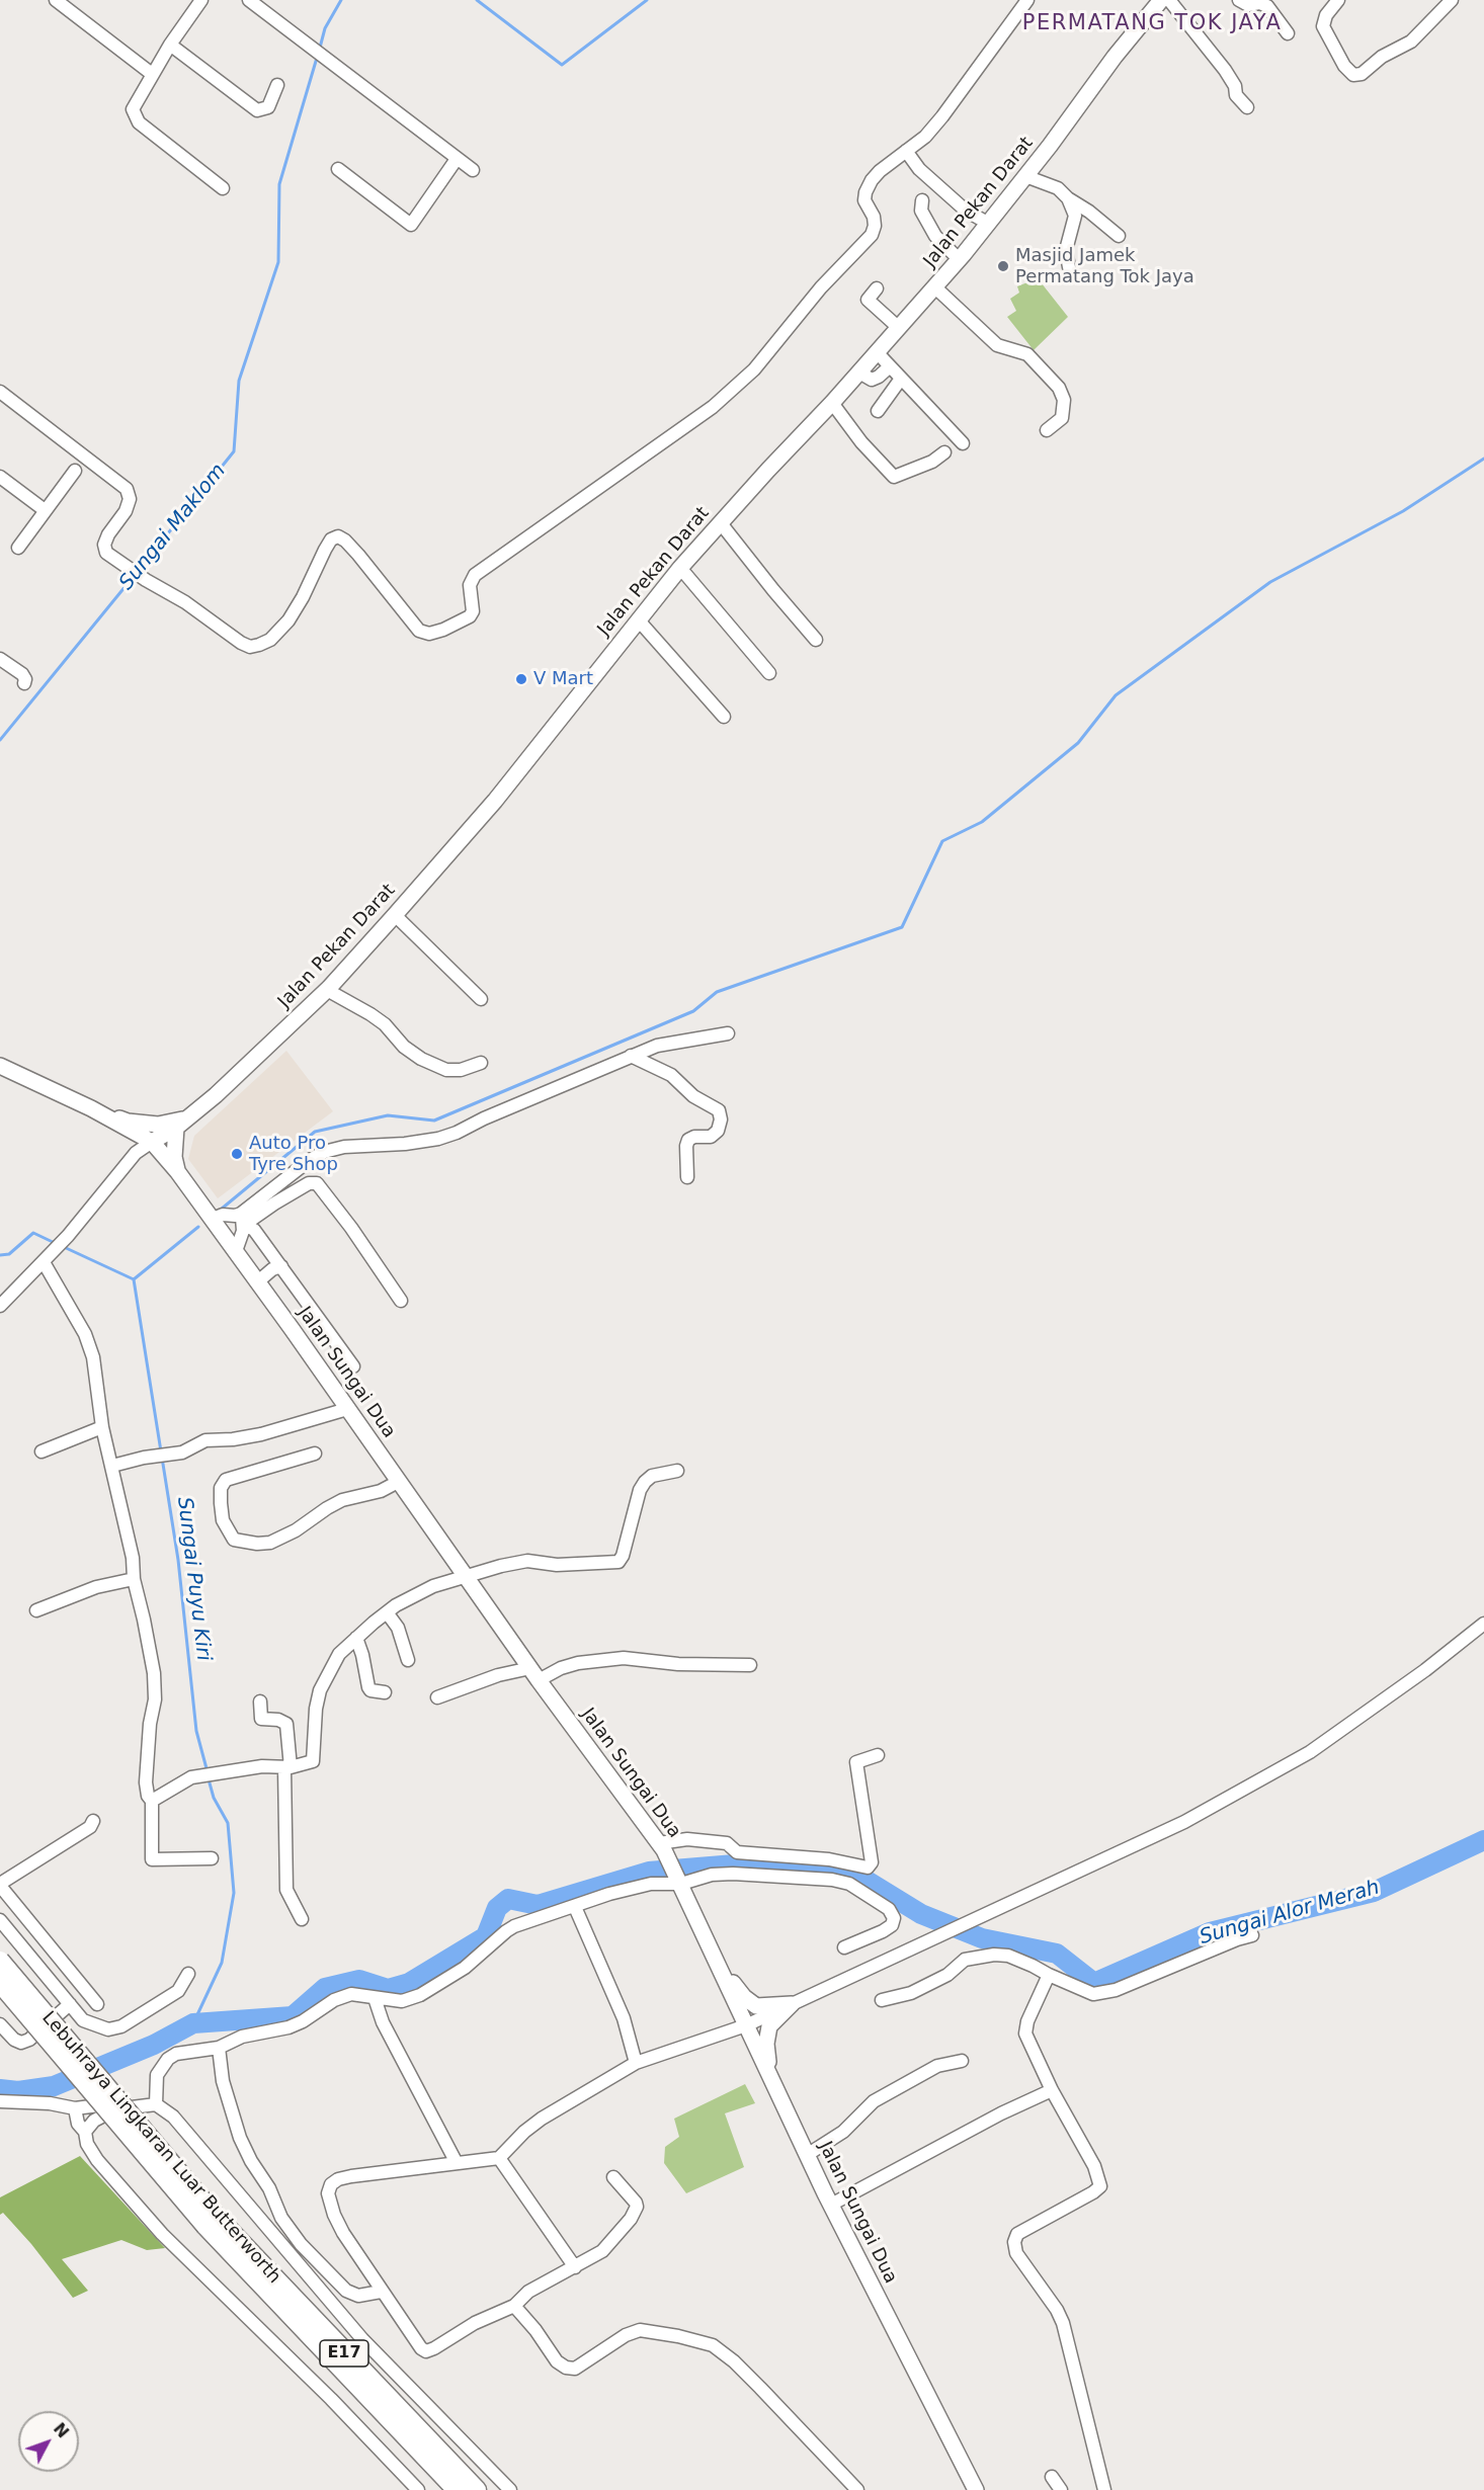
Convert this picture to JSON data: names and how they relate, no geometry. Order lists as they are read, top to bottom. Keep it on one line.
{"streets":{"highway":["Lebuhraya Lingkaran Luar Butterworth","E17"],"main road":["Jalan Pekan Darat","Jalan Sungai Dua"]},"crossings":[["Jalan Pekan Darat","Jalan Sungai Dua"]],"districts":["PERMATANG TOK JAYA"],"water":["Sungai Maklom","Sungai Puyu Kiri","Sungai Alor Merah"],"places":["Masjid Jamek Permatang Tok Jaya","V Mart","Auto Pro Tyre Shop"],"north":"top right"}
